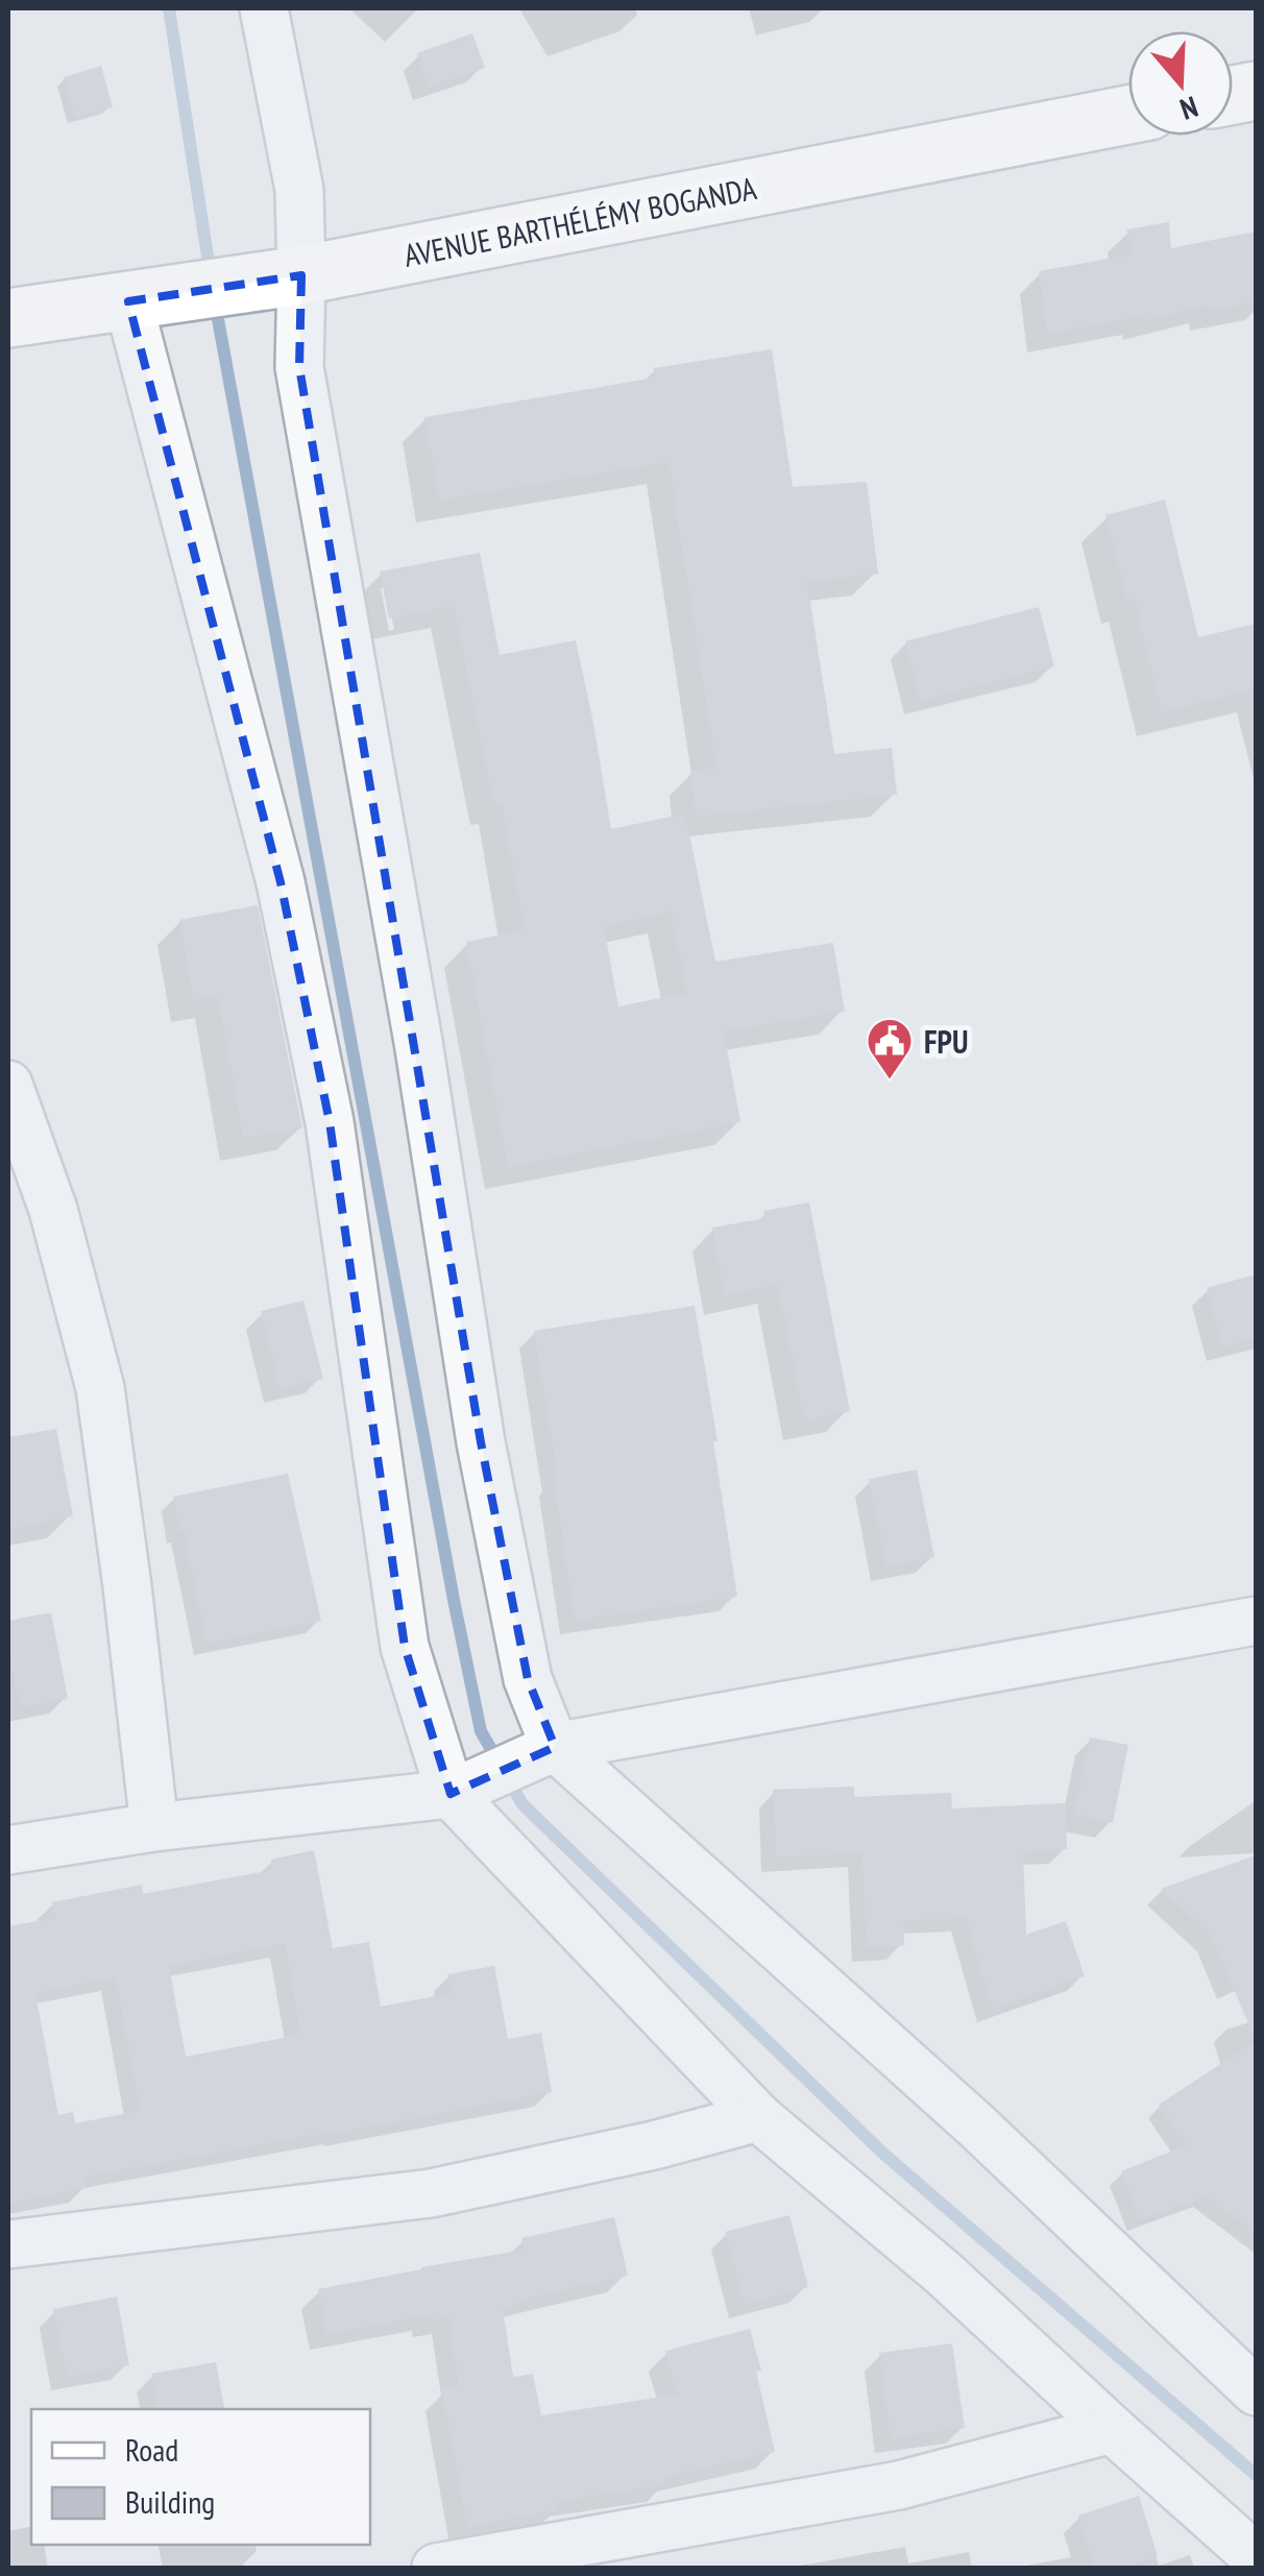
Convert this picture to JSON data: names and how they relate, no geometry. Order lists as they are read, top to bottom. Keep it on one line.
{"streets":{"main road":["AVENUE BARTHÉLÉMY BOGANDA"]},"places":{"public building":["FPU"]},"legend":["Road","Building"],"north":"bottom"}
